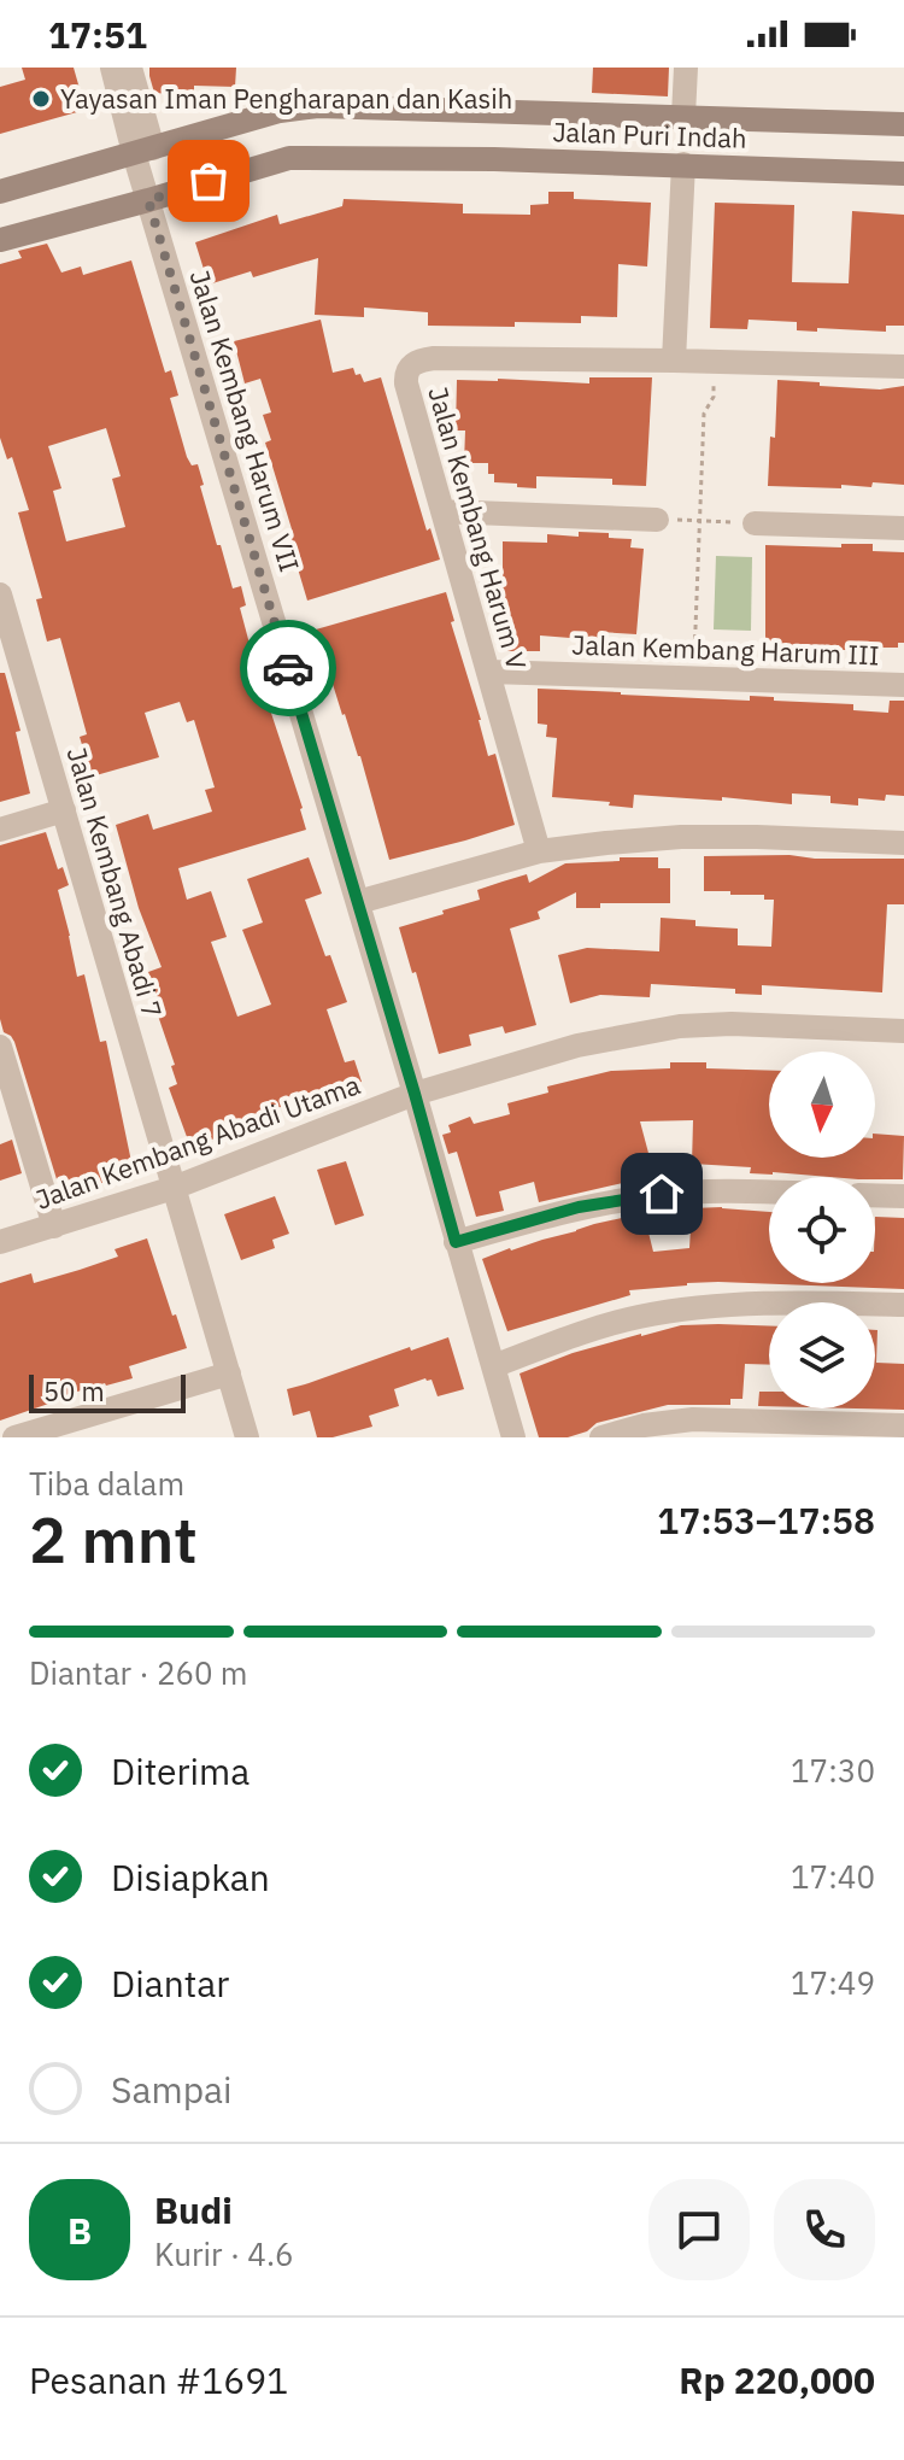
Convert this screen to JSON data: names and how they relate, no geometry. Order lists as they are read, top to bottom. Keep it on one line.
{"streets":{"main road":["Jalan Puri Indah"],"street":["Jalan Kembang Harum VII","Jalan Kembang Harum V","Jalan Kembang Harum III","Jalan Kembang Abadi 7","Jalan Kembang Abadi Utama"]},"crossings":[["Jalan Puri Indah","Jalan Kembang Harum VII"],["Jalan Kembang Harum VII","Jalan Kembang Abadi Utama"],["Jalan Kembang Harum V","Jalan Kembang Harum III"],["Jalan Kembang Abadi 7","Jalan Kembang Abadi Utama"]],"places":["Yayasan Iman Pengharapan dan Kasih"],"scale_bar":"50 m","north":"bottom","page":{"status":"17:51","scale":"50 m","heading":["2 mnt","Tiba dalam","17:53–17:58"],"panel":["Budi","Kurir · 4.6","Pesanan #1691","Rp 220,000"],"bar":"Diantar · 260 m","list":[["Diterima","17:30"],["Disiapkan","17:40"],["Diantar","17:49"],"Sampai"],"round":"B"}}
